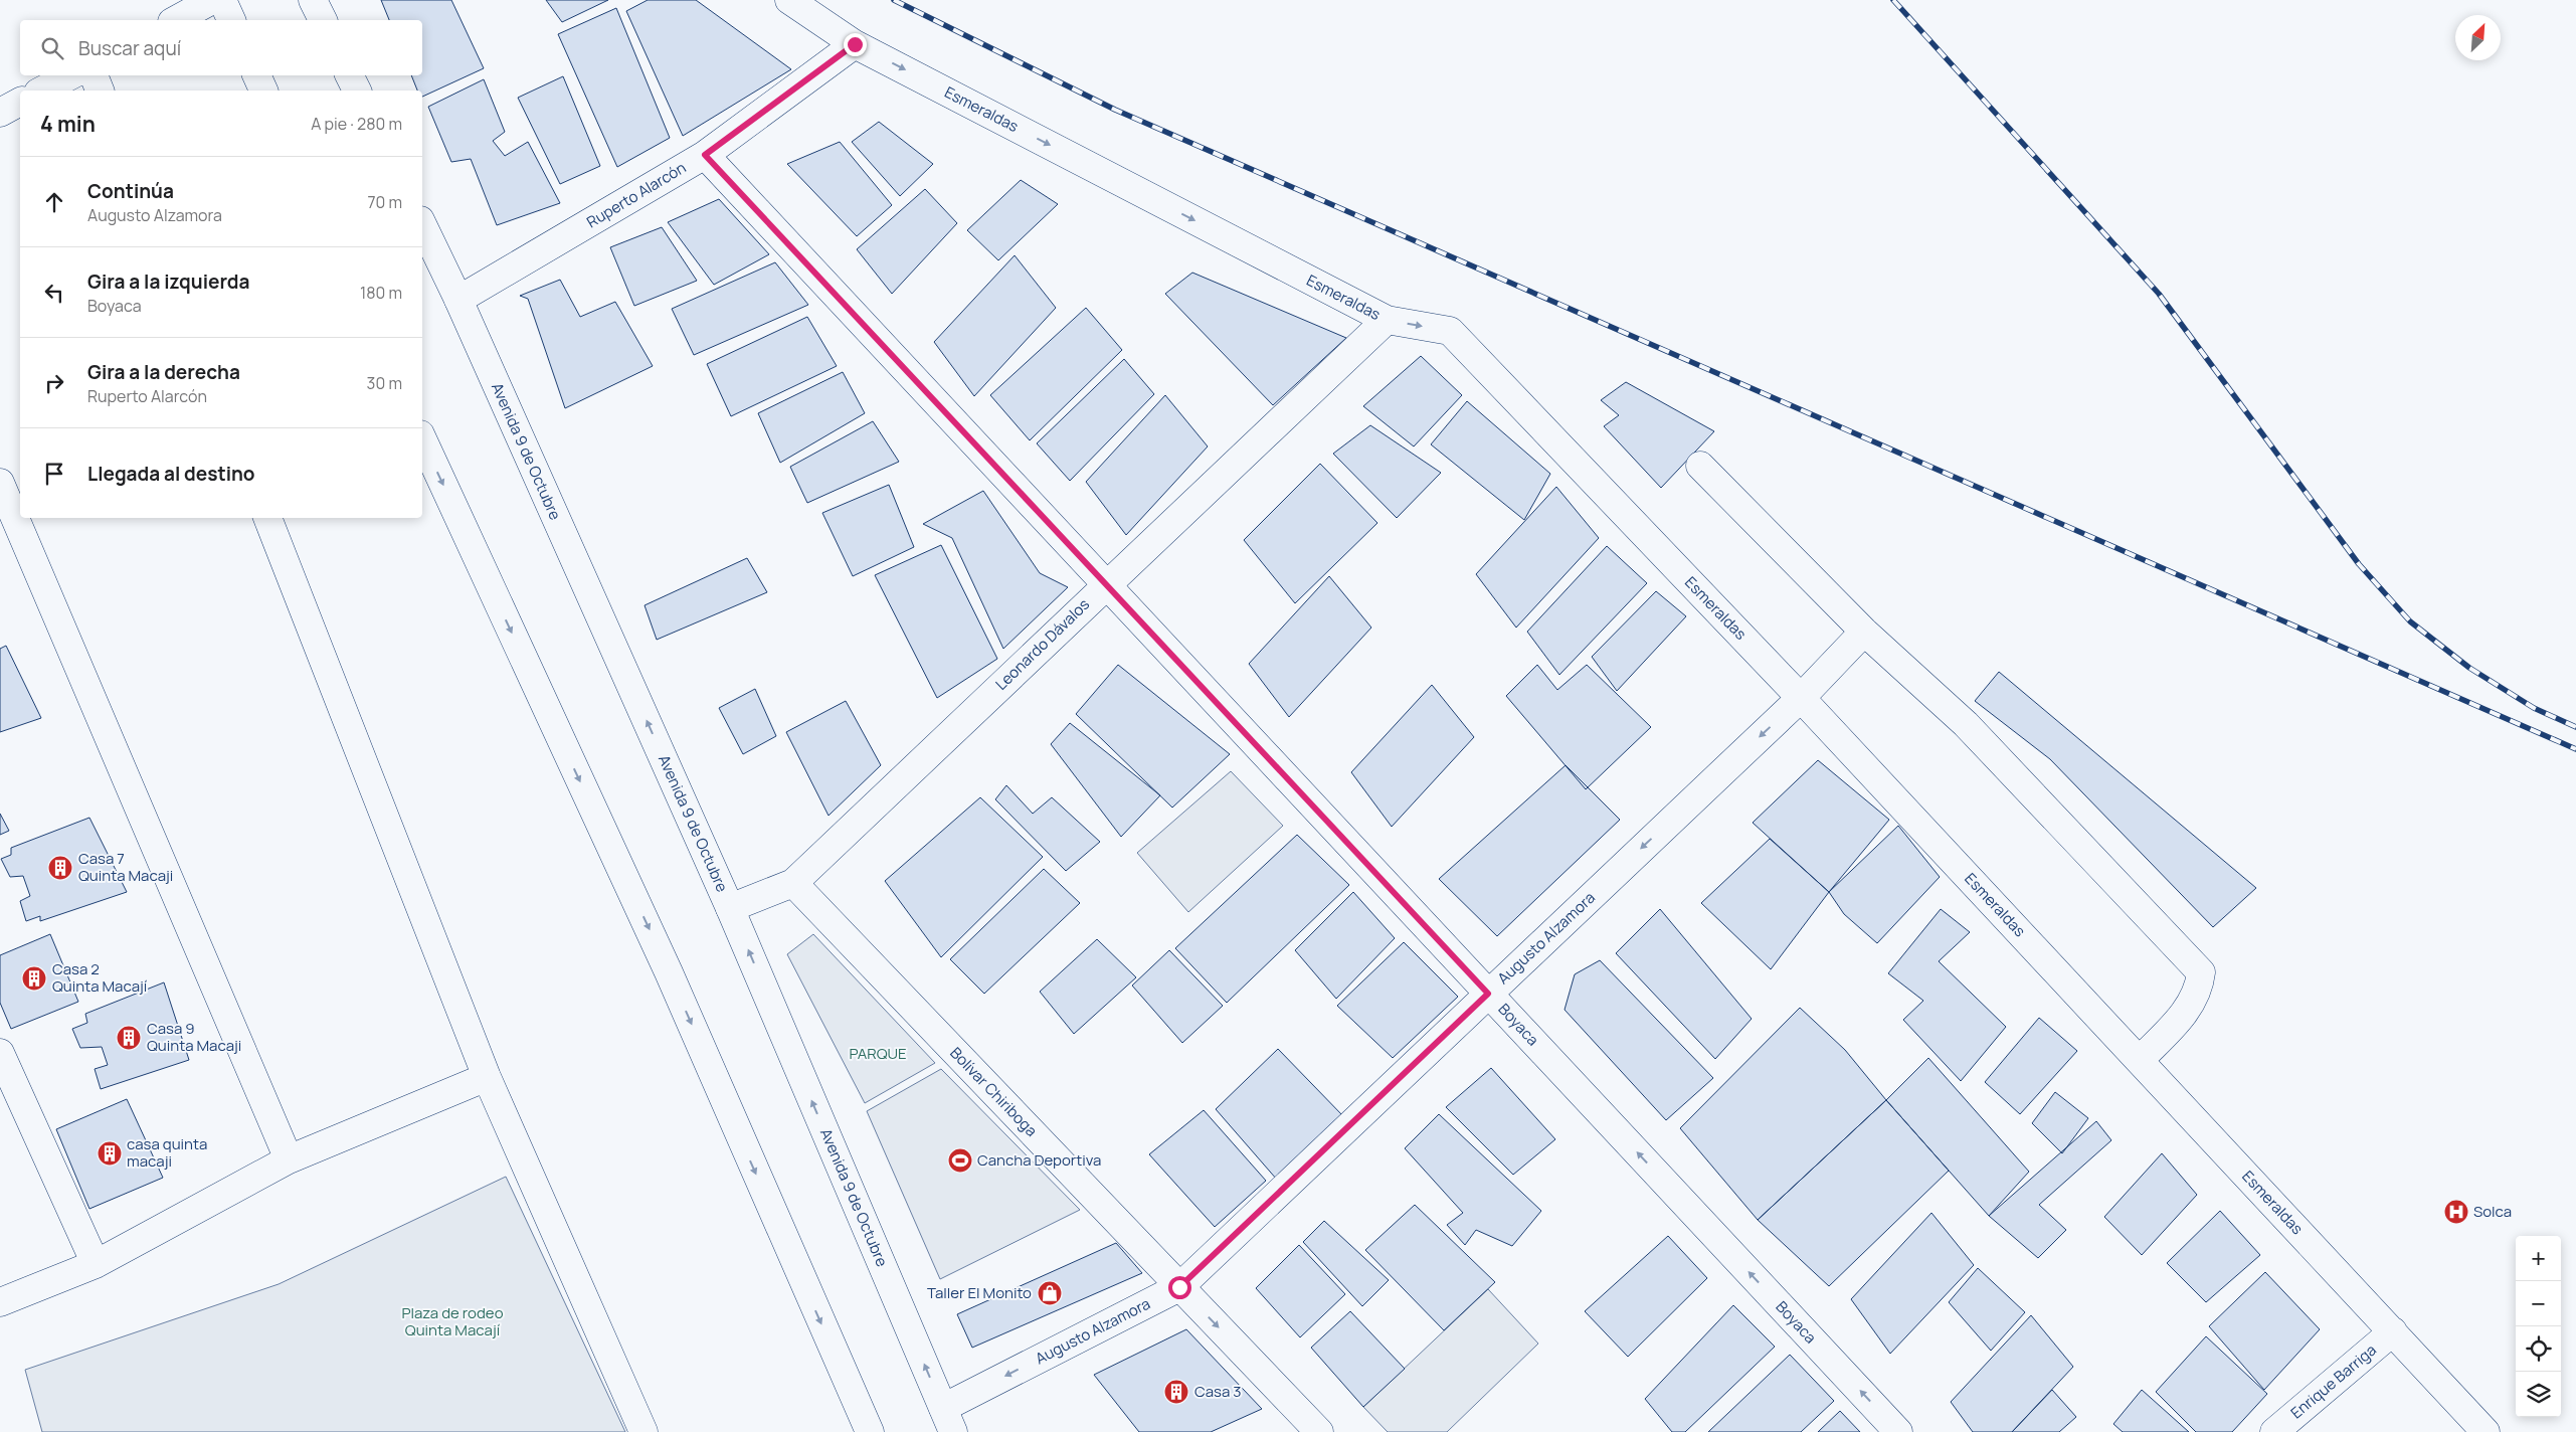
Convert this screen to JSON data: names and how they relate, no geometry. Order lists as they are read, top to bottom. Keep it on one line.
{"streets":{"street":["Esmeraldas","Ruperto Alarcón","Avenida 9 de Octubre","Leonardo Dávalos","Augusto Alzamora","Boyaca","Bolívar Chiriboga","Enrique Barriga"]},"crossings":[["Esmeraldas","Ruperto Alarcón"],["Esmeraldas","Leonardo Dávalos"],["Esmeraldas","Augusto Alzamora"],["Esmeraldas","Enrique Barriga"],["Ruperto Alarcón","Avenida 9 de Octubre"],["Ruperto Alarcón","Boyaca"],["Avenida 9 de Octubre","Leonardo Dávalos"],["Avenida 9 de Octubre","Augusto Alzamora"],["Leonardo Dávalos","Boyaca"],["Leonardo Dávalos","Bolívar Chiriboga"],["Augusto Alzamora","Boyaca"],["Augusto Alzamora","Bolívar Chiriboga"]],"one_way":["Esmeraldas","Augusto Alzamora"],"parks":["PARQUE","Plaza de rodeo Quinta Macají"],"places":{"building":["Casa 7 Quinta Macaji","Casa 2 Quinta Macají","Casa 9 Quinta Macaji","casa quinta macaji","Casa 3"],"sports":["Cancha Deportiva"],"hospital":["Solca"],"shop":["Taller El Monito"]},"north":"top right","page":{"search":"Buscar aquí","heading":["4 min","A pie · 280 m"],"list":[["Continúa","Augusto Alzamora","70 m"],["Gira a la izquierda","Boyaca","180 m"],["Gira a la derecha","Ruperto Alarcón","30 m"],"Llegada al destino"],"map_buttons":["+","−"]}}
